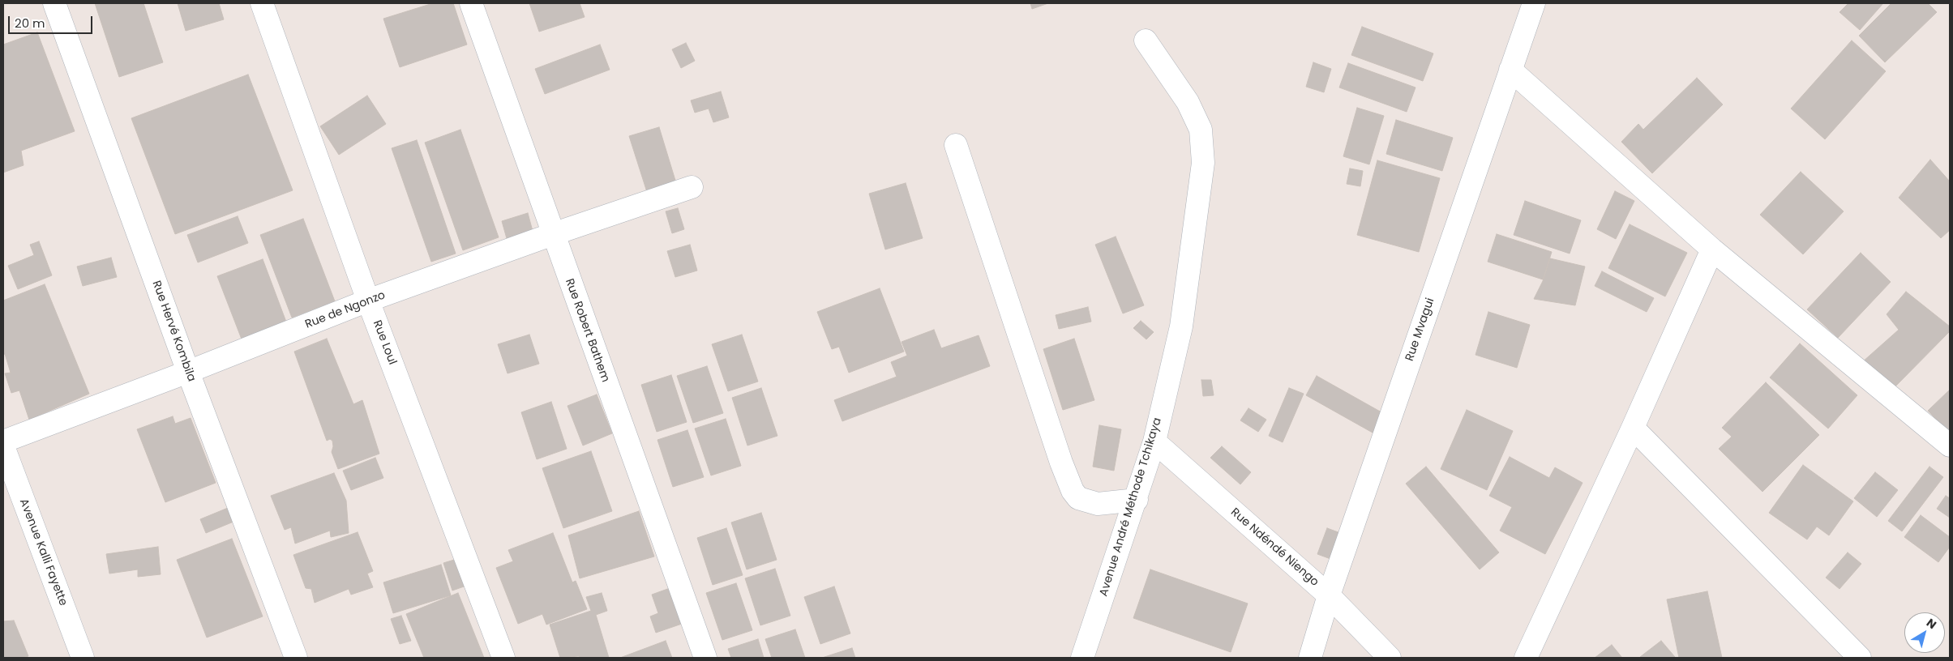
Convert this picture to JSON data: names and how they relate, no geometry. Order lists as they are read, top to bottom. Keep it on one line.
{"streets":{"street":["Rue de Ngonzo","Rue Mvagui","Rue Robert Bathem","Rue Hervé Kombila","Rue Loul","Avenue André Méthode Tchikaya","Rue Ndéndé Niengo","Avenue Kalli Fayette"]},"crossings":[["Rue de Ngonzo","Rue Robert Bathem"],["Rue de Ngonzo","Rue Hervé Kombila"],["Rue de Ngonzo","Rue Loul"],["Rue Mvagui","Rue Ndéndé Niengo"],["Avenue André Méthode Tchikaya","Rue Ndéndé Niengo"]],"scale_bar":"20 m","north":"top right"}
